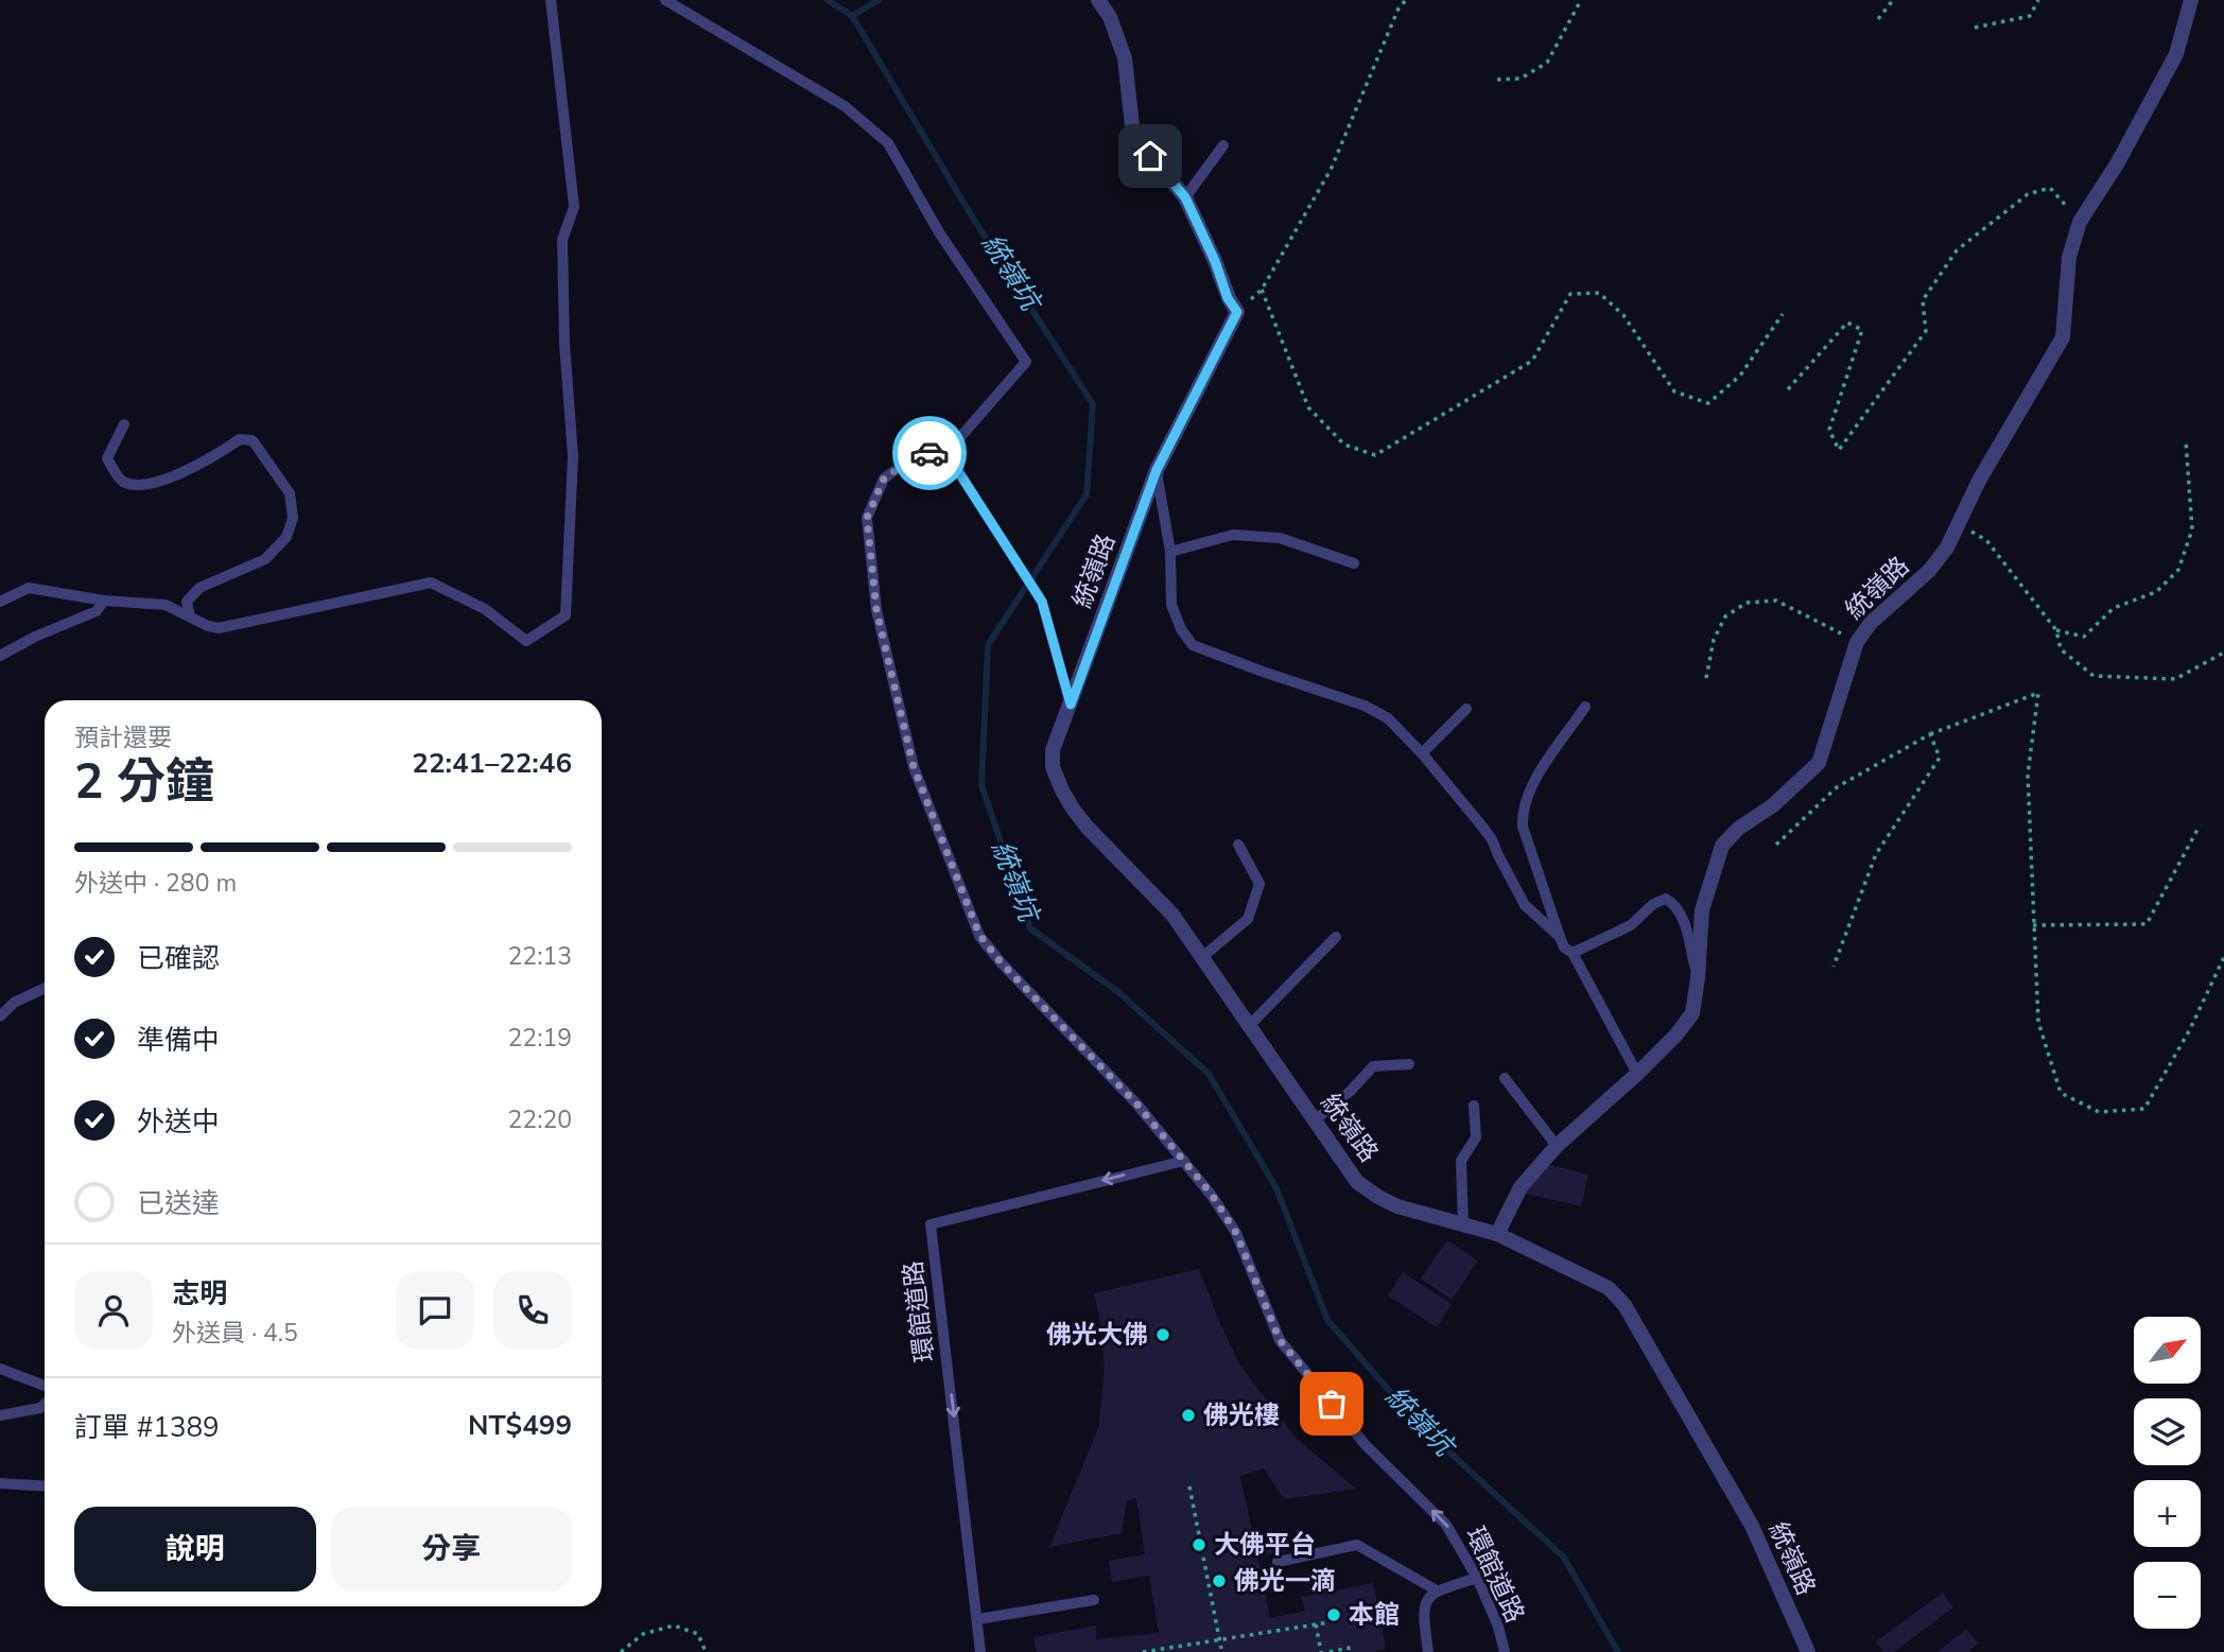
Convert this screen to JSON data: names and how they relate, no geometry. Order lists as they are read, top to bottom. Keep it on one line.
{"streets":{"street":["統嶺路"],"lane":["環館道路"]},"water":["統嶺坑"],"places":["佛光大佛","佛光樓","大佛平台","佛光一滴","本館"],"north":"top right","page":{"heading":["2 分鐘","預計還要","22:41–22:46"],"panel":["志明","外送員 · 4.5","訂單 #1389","NT$499"],"bar":"外送中 · 280 m","list":[["已確認","22:13"],["準備中","22:19"],["外送中","22:20"],"已送達"],"map_buttons":["+","−"],"buttons":["說明","分享"]}}
